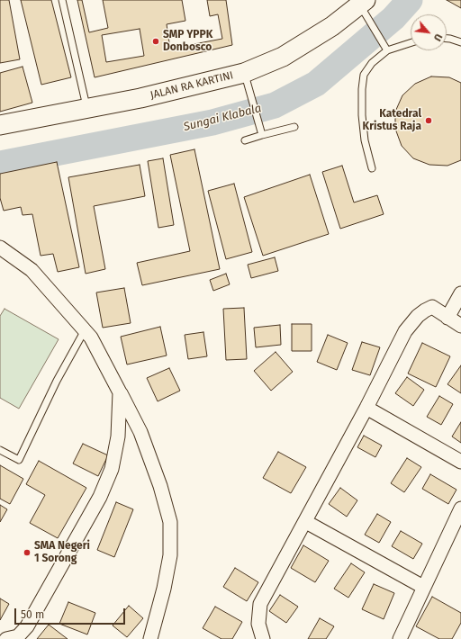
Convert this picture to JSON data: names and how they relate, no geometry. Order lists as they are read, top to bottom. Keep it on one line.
{"streets":{"street":["JALAN RA KARTINI"]},"water":["Sungai Klabala"],"places":["SMP YPPK Donbosco","Katedral Kristus Raja","SMA Negeri 1 Sorong"],"scale_bar":"50 m","north":"bottom right"}
